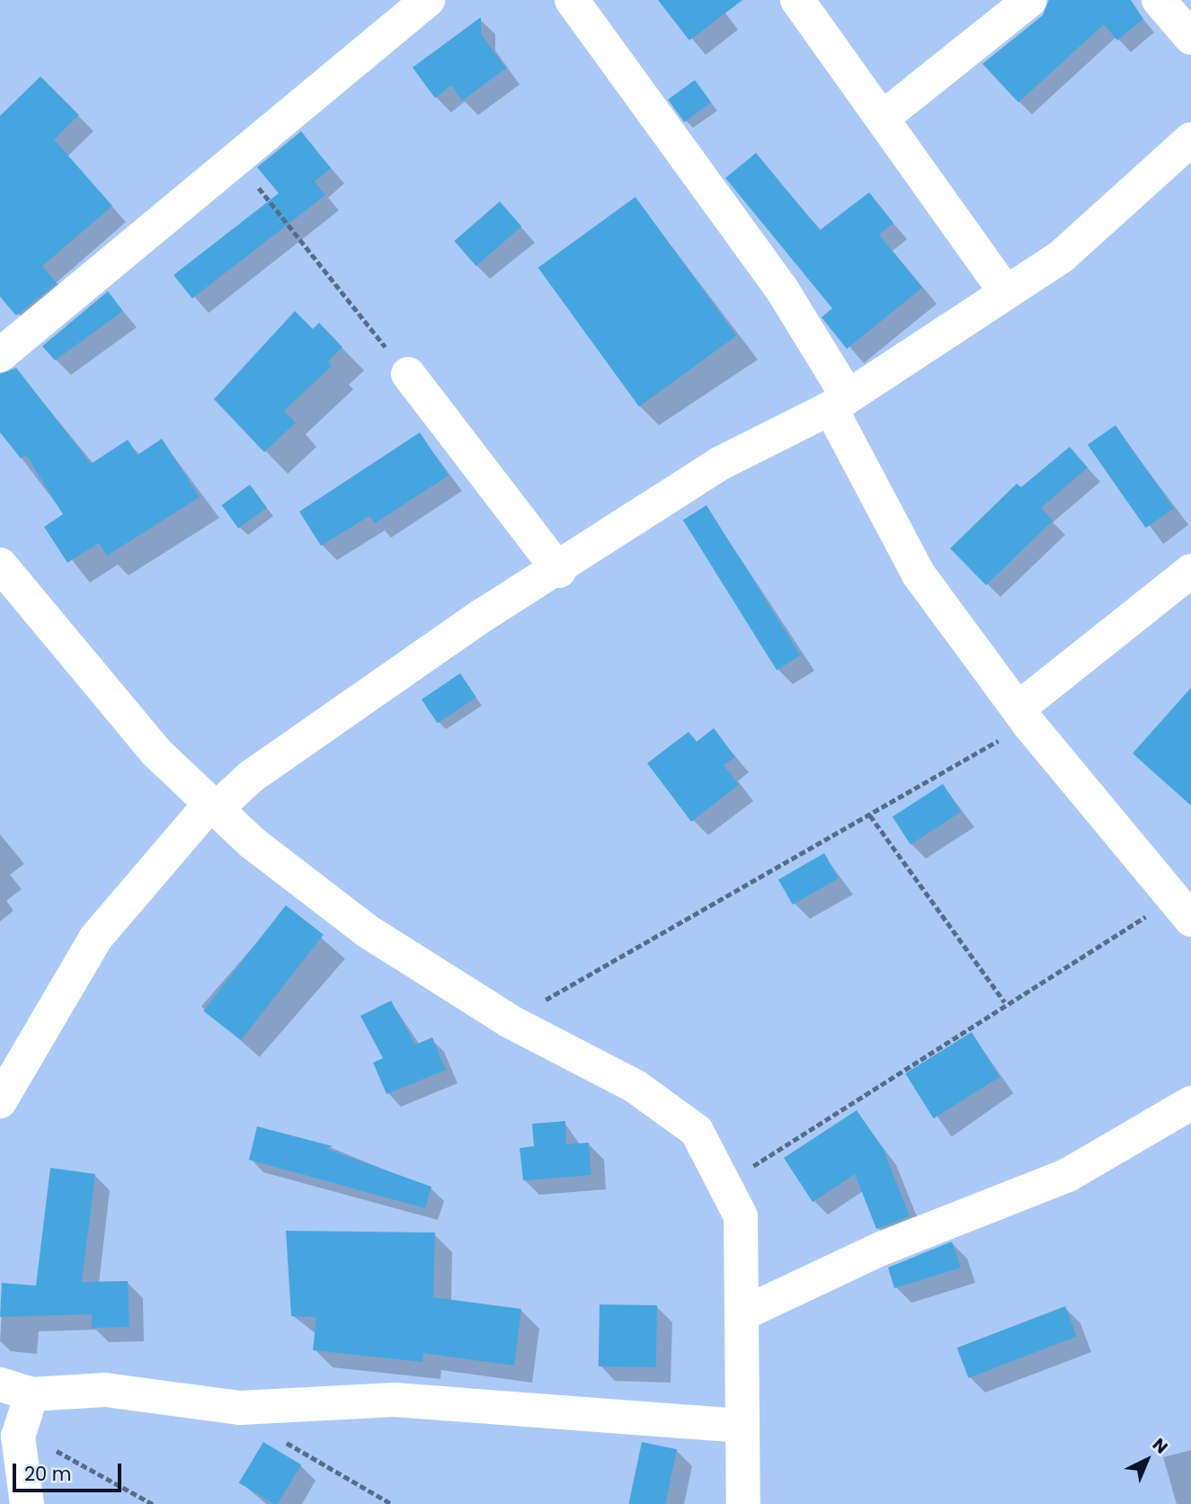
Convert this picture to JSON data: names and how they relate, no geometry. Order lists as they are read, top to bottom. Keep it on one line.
{"scale_bar":"20 m","north":"top right"}
